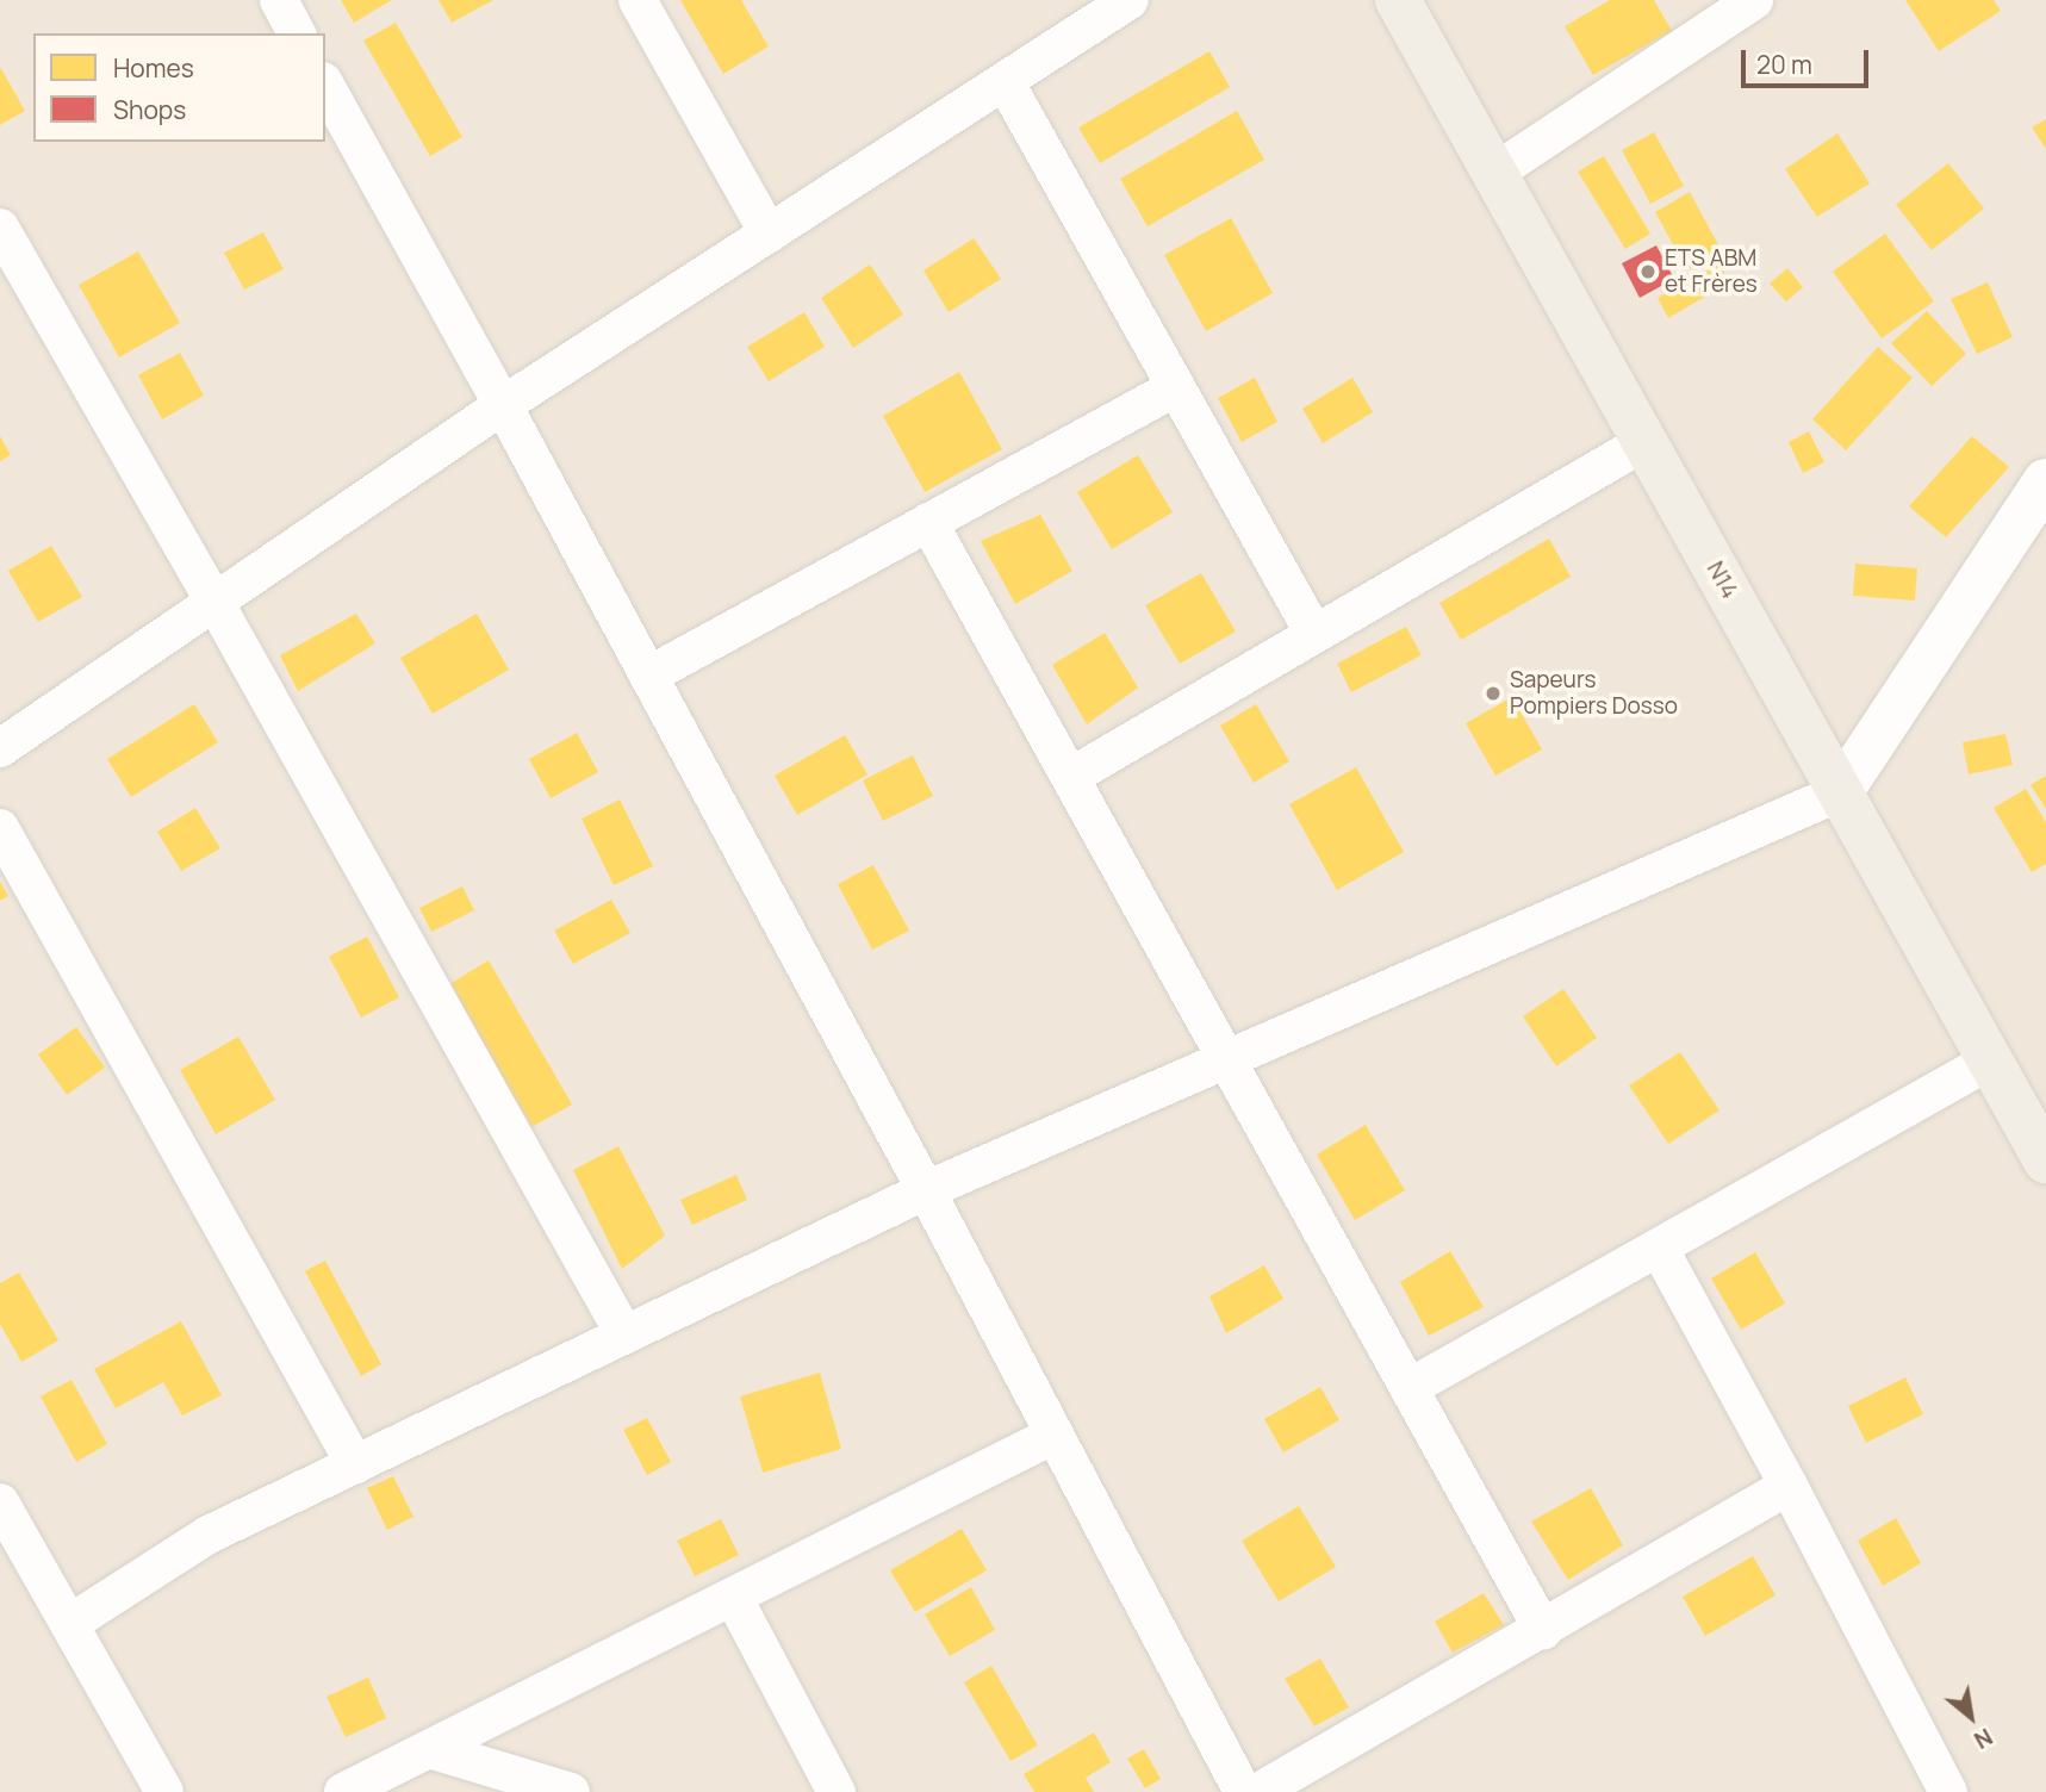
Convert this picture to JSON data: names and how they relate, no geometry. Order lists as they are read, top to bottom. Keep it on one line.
{"streets":{"main road":["N14"]},"places":["ETS ABM et Frères","Sapeurs Pompiers Dosso"],"legend":["Homes","Shops"],"scale_bar":"20 m","north":"bottom right"}
